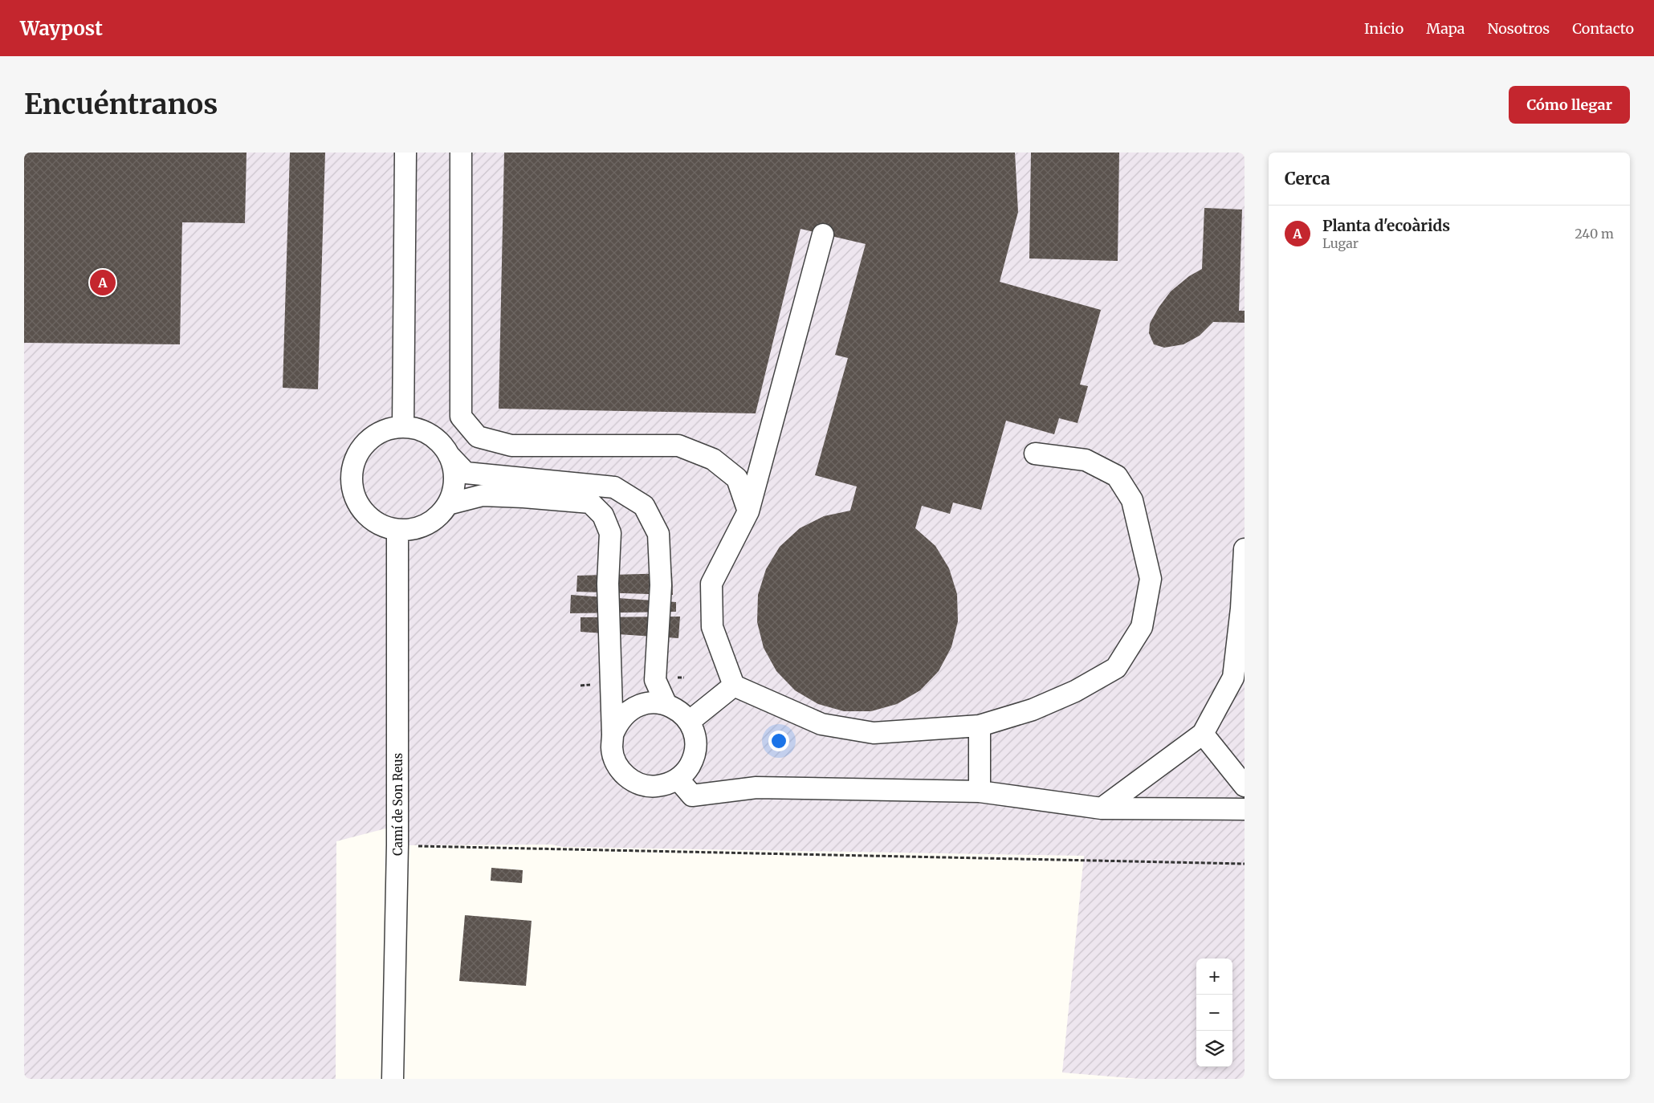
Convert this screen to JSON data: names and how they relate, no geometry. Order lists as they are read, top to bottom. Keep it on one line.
{"streets":{"street":["Camí de Son Reus"]},"page":{"header":"Waypost","nav":["Inicio","Mapa","Nosotros","Contacto"],"buttons":"Cómo llegar","title":"Encuéntranos","heading":"Cerca","list":[{"mark":"A","name":"Planta d'ecoàrids","note":"Lugar","value":"240 m"}],"pins":"A","map_buttons":["+","−"]}}
